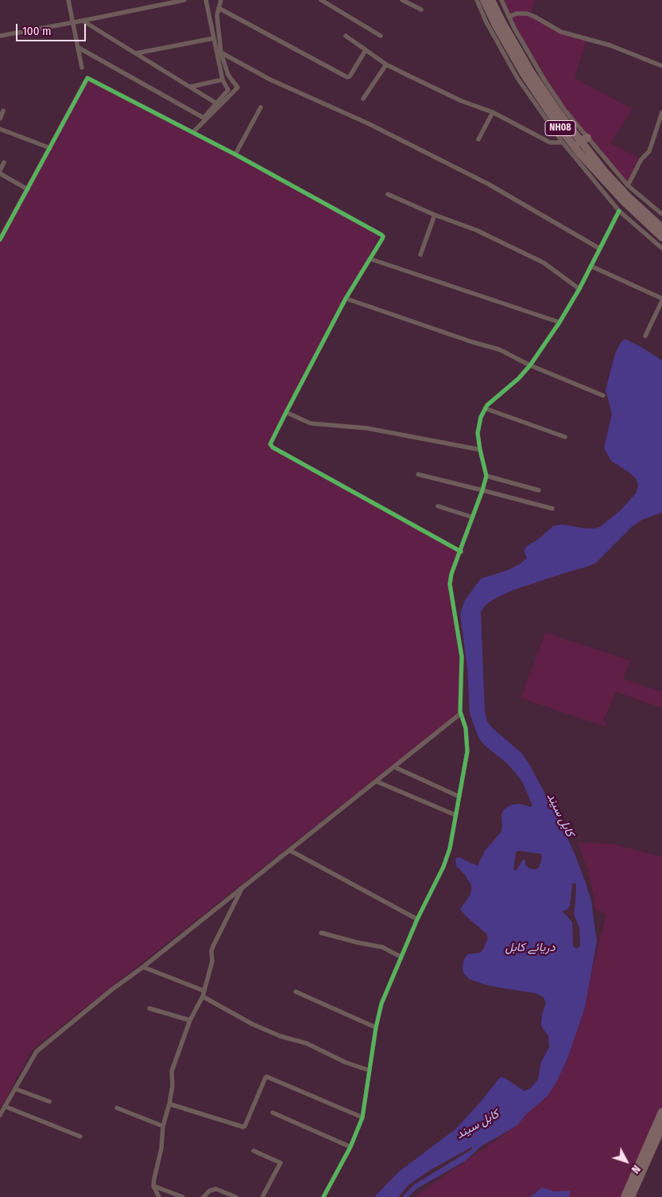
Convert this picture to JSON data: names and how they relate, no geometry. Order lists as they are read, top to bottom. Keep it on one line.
{"streets":{"highway":["NH08"]},"water":["کابل سيند","دریائے کابل"],"scale_bar":"100 m","north":"bottom right"}
